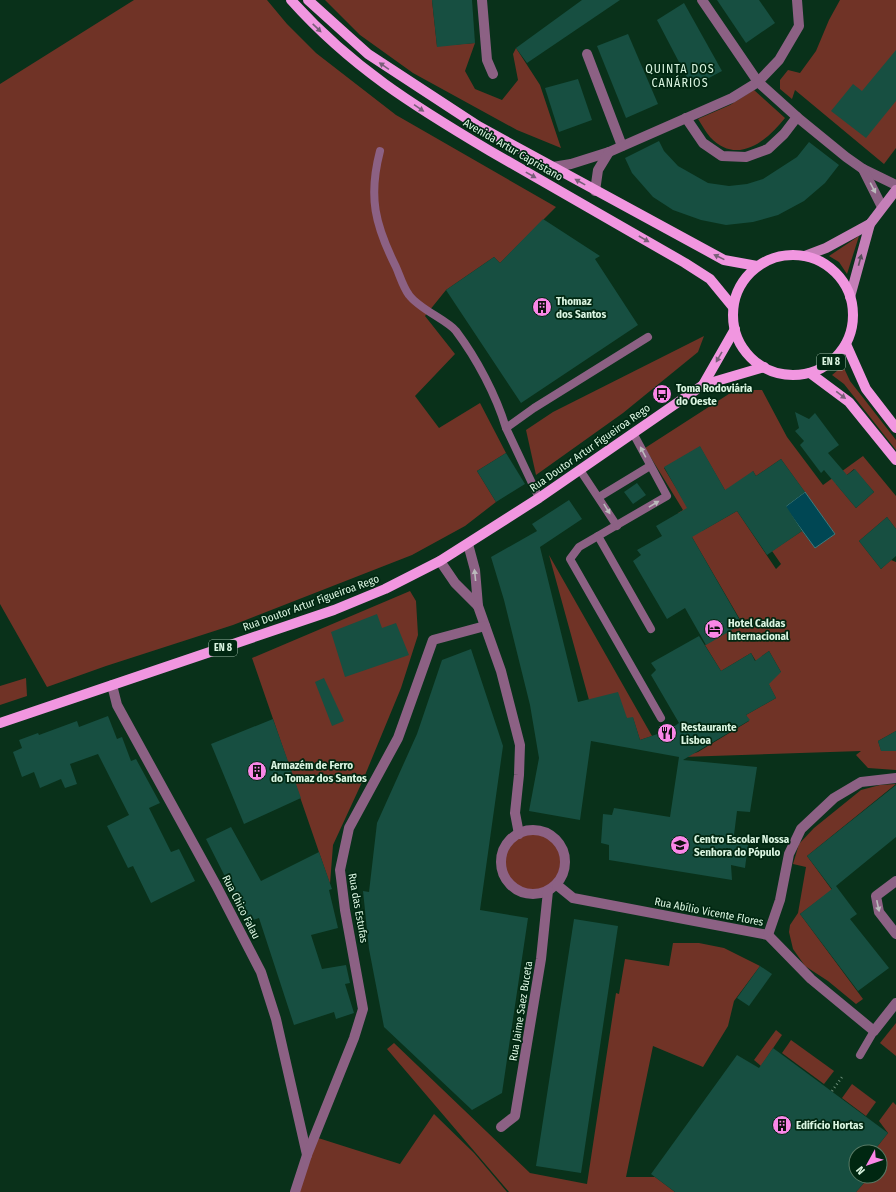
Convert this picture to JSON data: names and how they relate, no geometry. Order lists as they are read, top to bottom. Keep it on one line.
{"streets":{"main road":["Avenida Artur Capristano","EN 8","Rua Doutor Artur Figueiroa Rego"],"street":["Rua Chico Falau","Rua das Estufas","Rua Abílio Vicente Flores","Rua Jaime Saez Buceta"]},"crossings":[["Avenida Artur Capristano","EN 8"],["Avenida Artur Capristano","Rua Doutor Artur Figueiroa Rego"],["EN 8","Rua Doutor Artur Figueiroa Rego"],["Rua Doutor Artur Figueiroa Rego","Rua Chico Falau"],["Rua Chico Falau","Rua das Estufas"],["Rua Abílio Vicente Flores","Rua Jaime Saez Buceta"]],"districts":["QUINTA DOS CANÁRIOS"],"places":{"building":["Thomaz dos Santos","Armazém de Ferro do Tomaz dos Santos","Edifício Hortas"],"bus stop":["Toma Rodoviária do Oeste"],"hotel":["Hotel Caldas Internacional"],"restaurant":["Restaurante Lisboa"],"school or university":["Centro Escolar Nossa Senhora do Pópulo"]},"north":"bottom left"}
